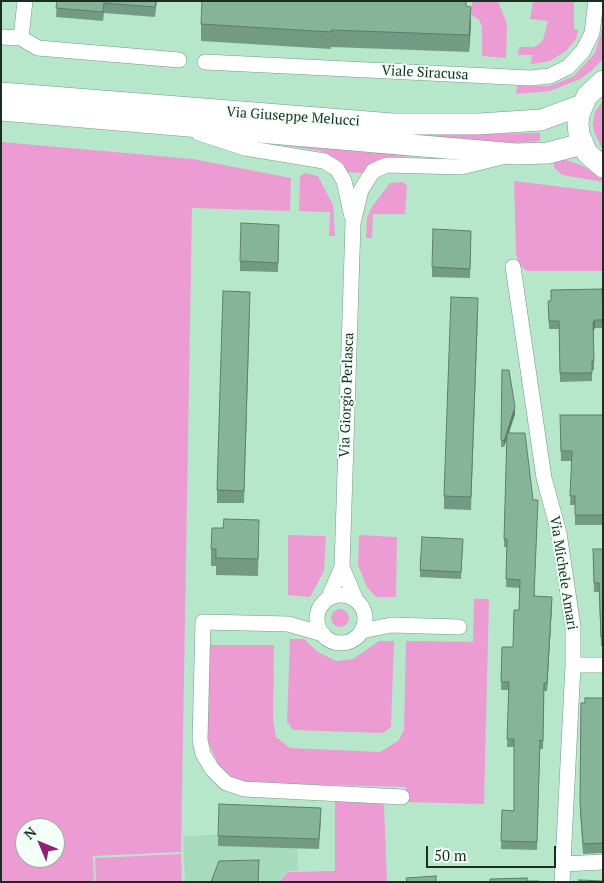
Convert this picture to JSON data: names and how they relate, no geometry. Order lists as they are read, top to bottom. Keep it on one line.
{"streets":{"main road":["Via Giuseppe Melucci"],"street":["Viale Siracusa","Via Giorgio Perlasca","Via Michele Amari"]},"crossings":[["Via Giuseppe Melucci","Via Giorgio Perlasca"]],"scale_bar":"50 m","north":"top left"}
